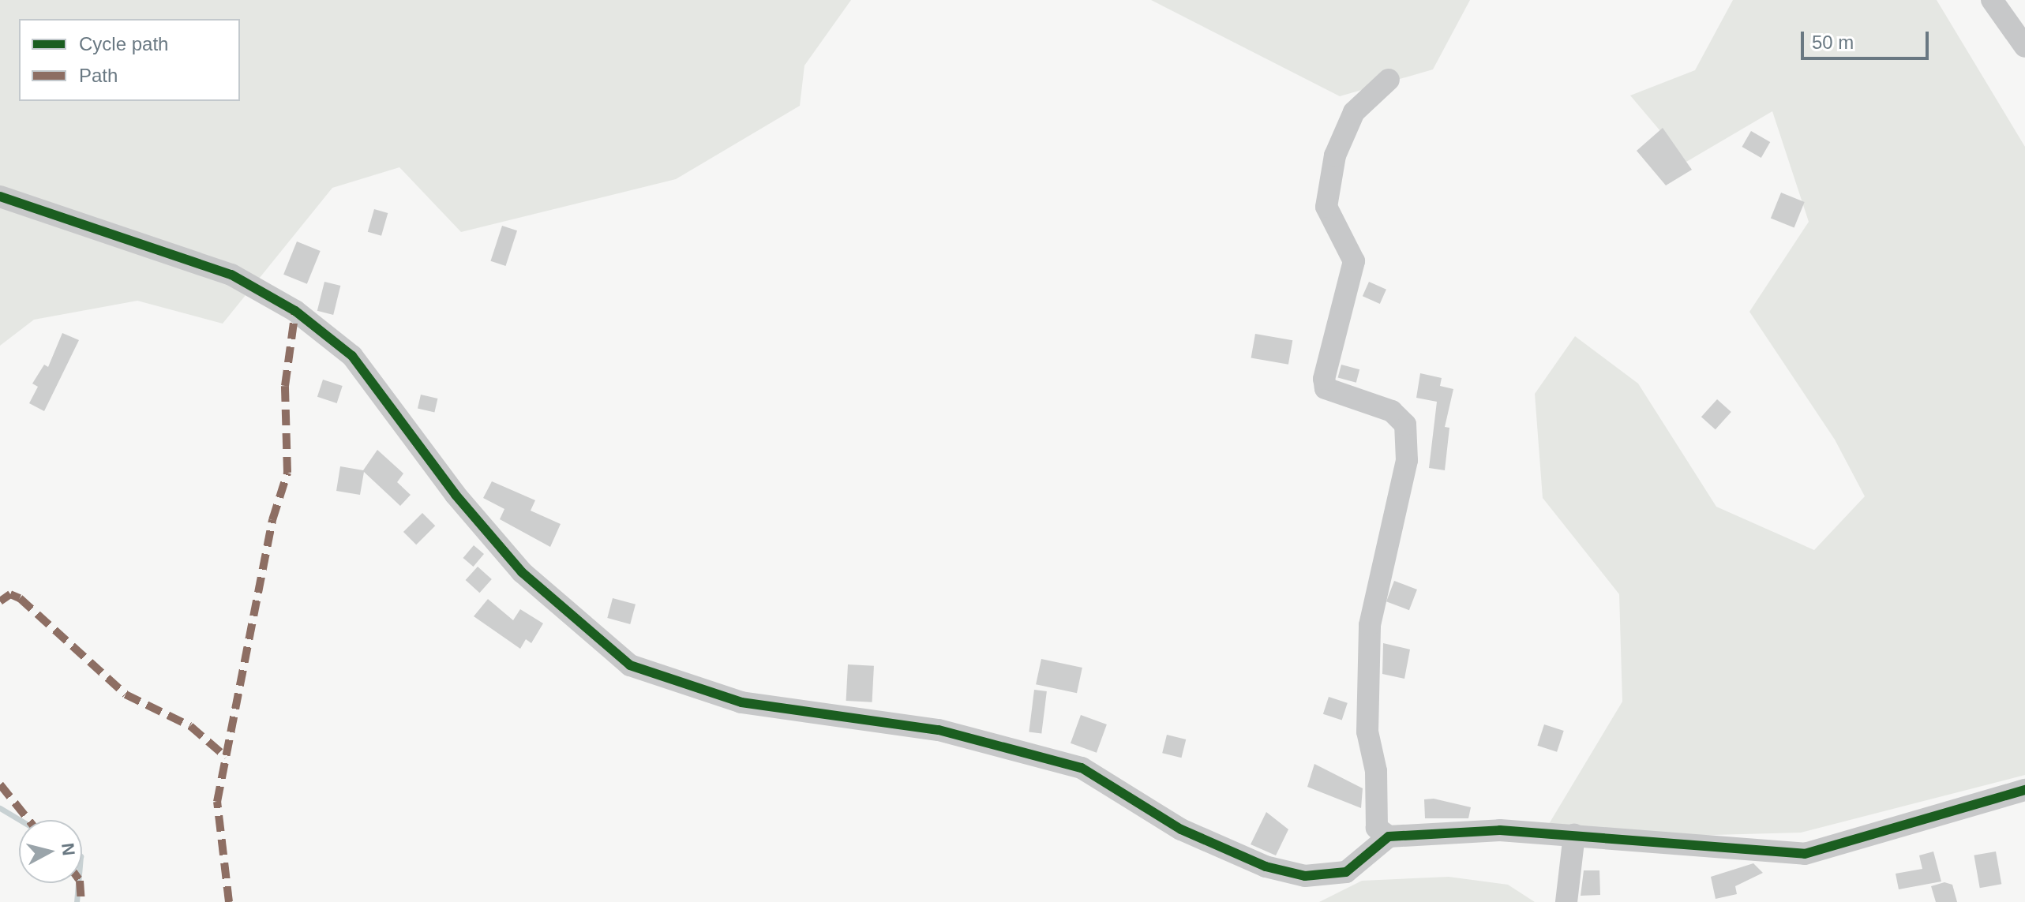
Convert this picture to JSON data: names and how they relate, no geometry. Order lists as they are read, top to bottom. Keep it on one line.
{"legend":["Cycle path","Path"],"scale_bar":"50 m","north":"right"}
